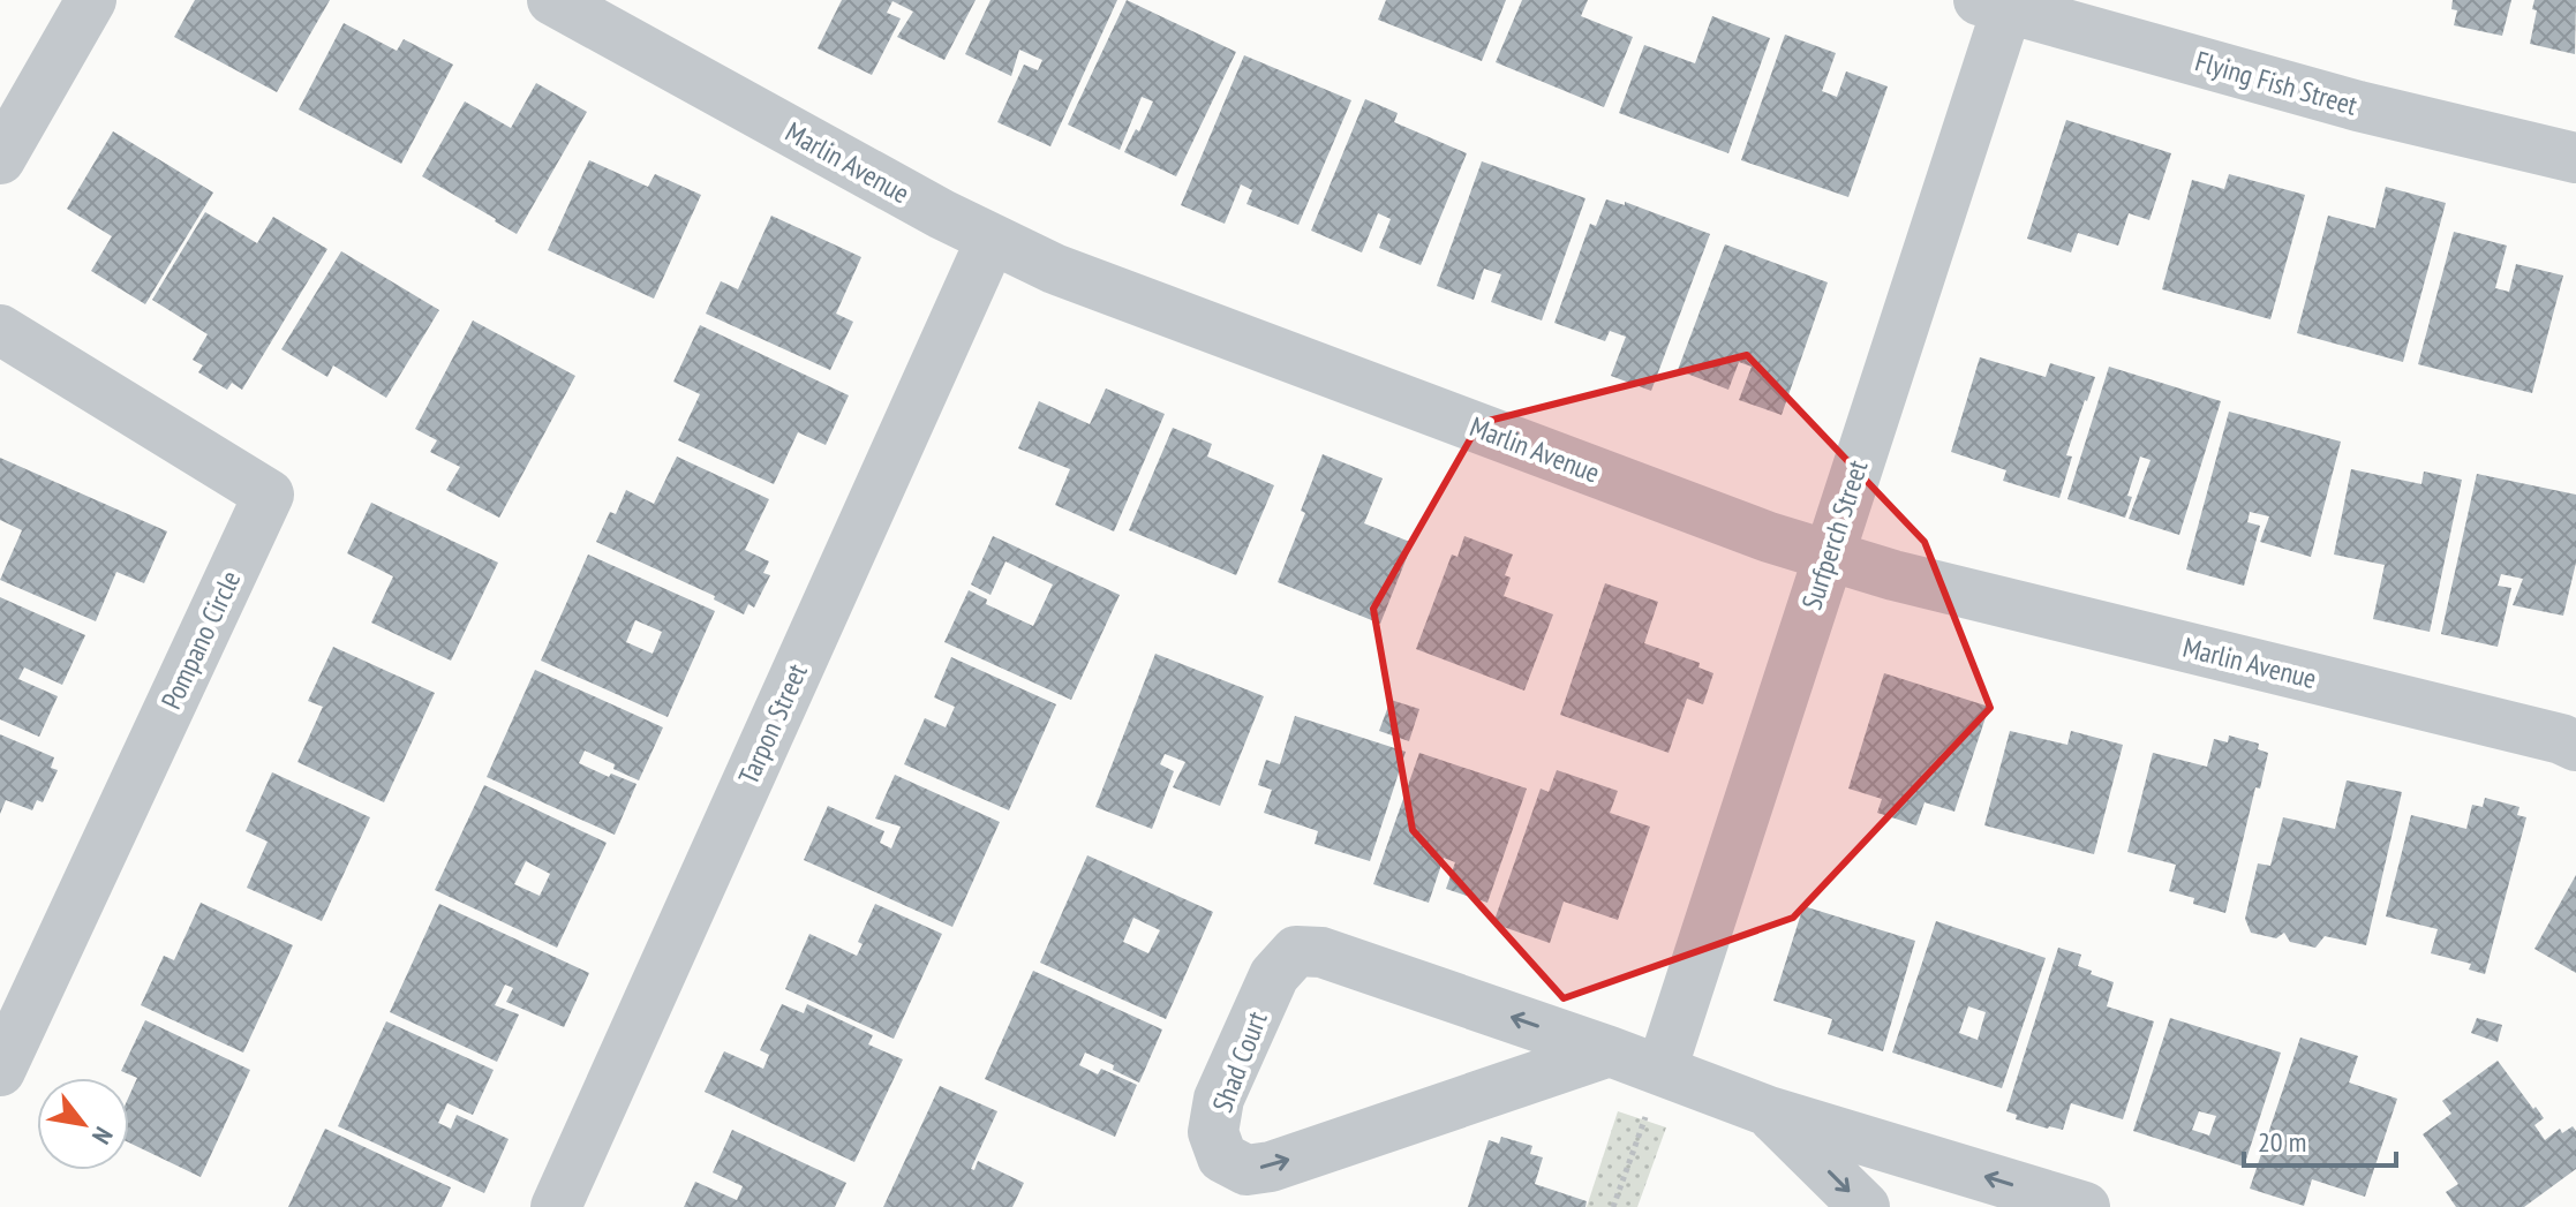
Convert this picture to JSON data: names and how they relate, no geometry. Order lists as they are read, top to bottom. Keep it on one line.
{"streets":{"street":["Flying Fish Street","Marlin Avenue","Surfperch Street","Pompano Circle","Tarpon Street","Shad Court"]},"crossings":[["Flying Fish Street","Surfperch Street"],["Marlin Avenue","Surfperch Street"],["Marlin Avenue","Tarpon Street"],["Surfperch Street","Shad Court"]],"scale_bar":"20 m","north":"bottom right"}
